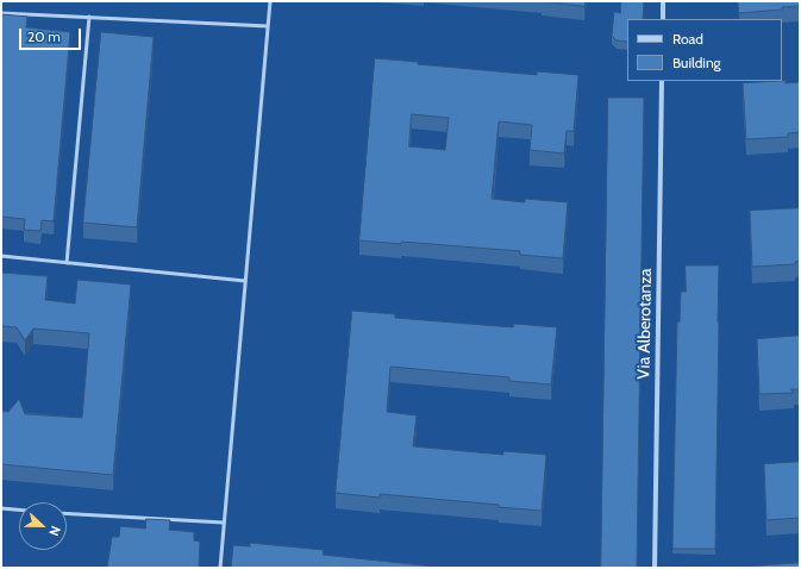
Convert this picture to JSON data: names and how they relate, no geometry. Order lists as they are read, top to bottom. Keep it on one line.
{"streets":{"street":["Via Alberotanza"]},"legend":["Road","Building"],"scale_bar":"20 m","north":"right"}
